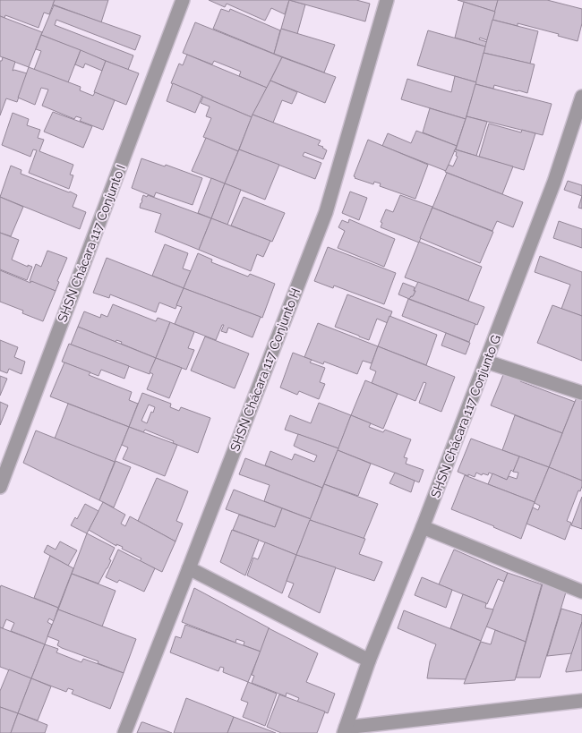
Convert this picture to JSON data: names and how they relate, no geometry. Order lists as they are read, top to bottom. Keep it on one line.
{"streets":{"street":["SHSN Chácara 117 Conjunto I","SHSN Chácara 117 Conjunto H","SHSN Chácara 117 Conjunto G"]}}
